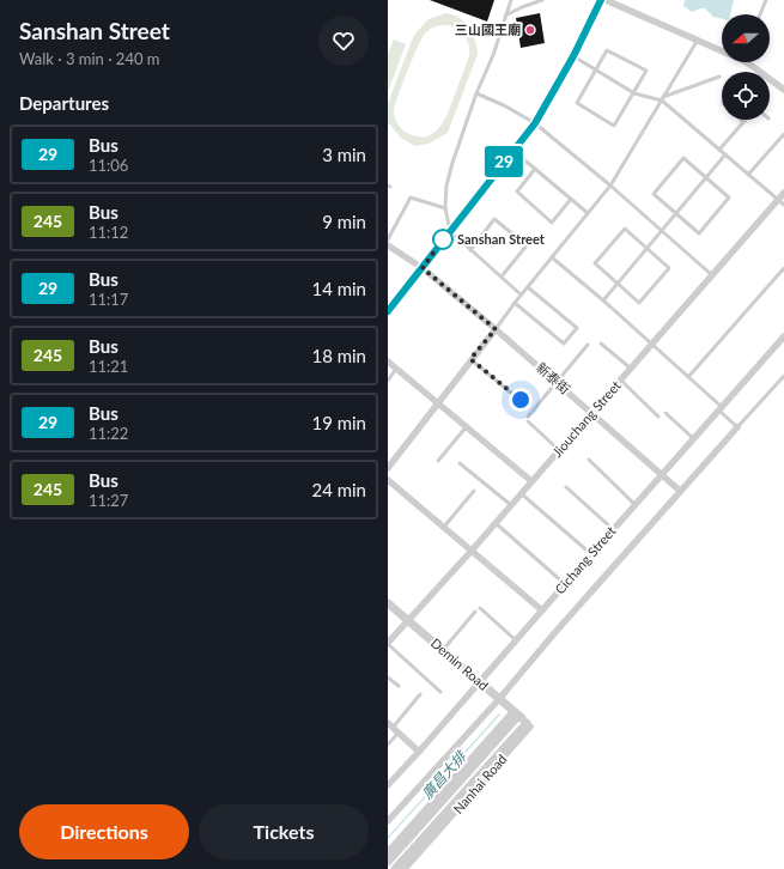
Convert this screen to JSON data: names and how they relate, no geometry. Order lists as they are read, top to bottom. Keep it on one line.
{"streets":{"street":["新泰街","Jiouchang Street","Cichang Street","Demin Road","Nanhai Road"]},"crossings":[["新泰街","Jiouchang Street"],["新泰街","Cichang Street"],["Jiouchang Street","Demin Road"],["Cichang Street","Demin Road"],["Demin Road","Nanhai Road"]],"water":["廣昌大排"],"places":["三山國王廟","Sanshan Street"],"lines":["bus line 29"],"north":"left","page":{"heading":[["Sanshan Street","Walk · 3 min · 240 m"],"Departures"],"on_map":"29","list":[{"mark":"29","name":"Bus","note":"11:06","value":"3 min"},{"mark":"245","name":"Bus","note":"11:12","value":"9 min"},{"mark":"29","name":"Bus","note":"11:17","value":"14 min"},{"mark":"245","name":"Bus","note":"11:21","value":"18 min"},{"mark":"29","name":"Bus","note":"11:22","value":"19 min"},{"mark":"245","name":"Bus","note":"11:27","value":"24 min"}],"buttons":["Directions","Tickets"]}}
